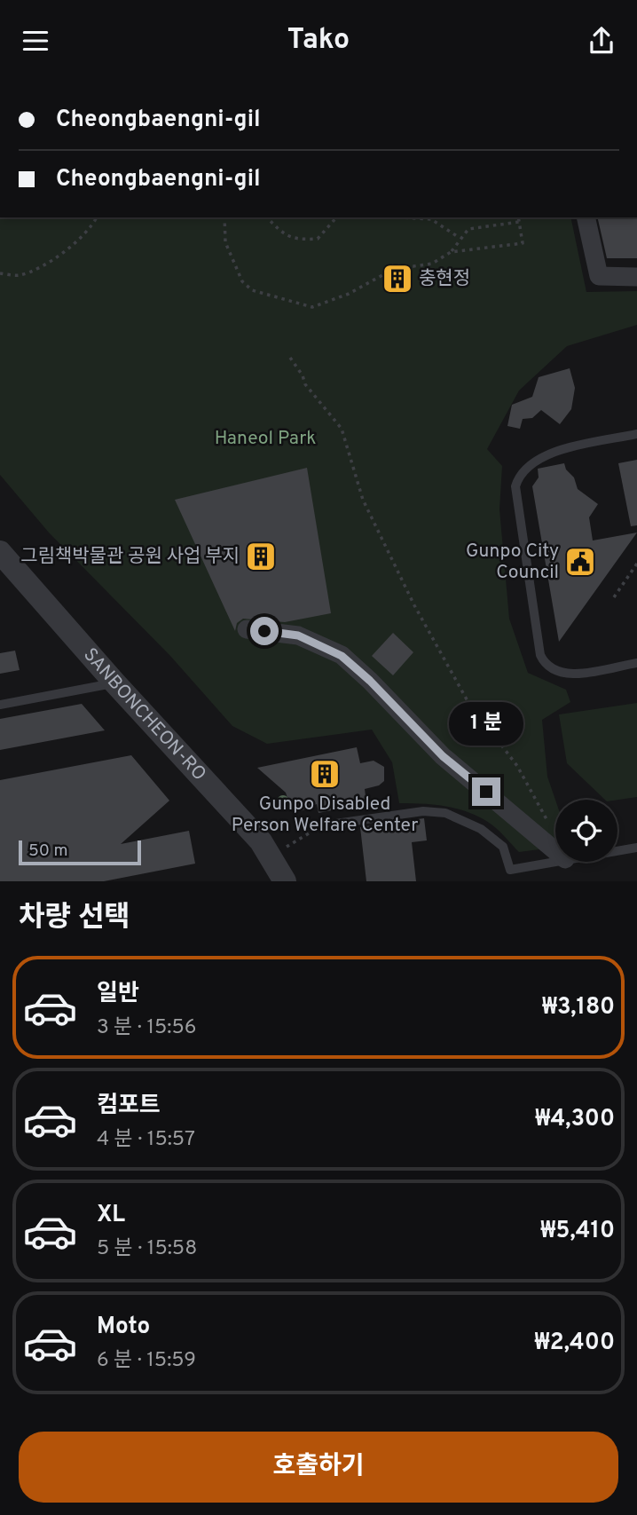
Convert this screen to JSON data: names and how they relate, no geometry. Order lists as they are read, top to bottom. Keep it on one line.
{"streets":{"street":["SANBONCHEON-RO"]},"parks":["Haneol Park"],"places":{"building":["충현정","그림책박물관 공원 사업 부지","Gunpo Disabled Person Welfare Center"],"public building":["Gunpo City Council"]},"scale_bar":"50 m","page":{"header":"Tako","banner":["Cheongbaengni-gil","Cheongbaengni-gil"],"bubble":"1 분","scale":"50 m","heading":"차량 선택","list":[{"name":"일반","note":"3 분 · 15:56","value":"₩3,180"},{"name":"컴포트","note":"4 분 · 15:57","value":"₩4,300"},{"name":"XL","note":"5 분 · 15:58","value":"₩5,410"},{"name":"Moto","note":"6 분 · 15:59","value":"₩2,400"}],"buttons":"호출하기"}}
